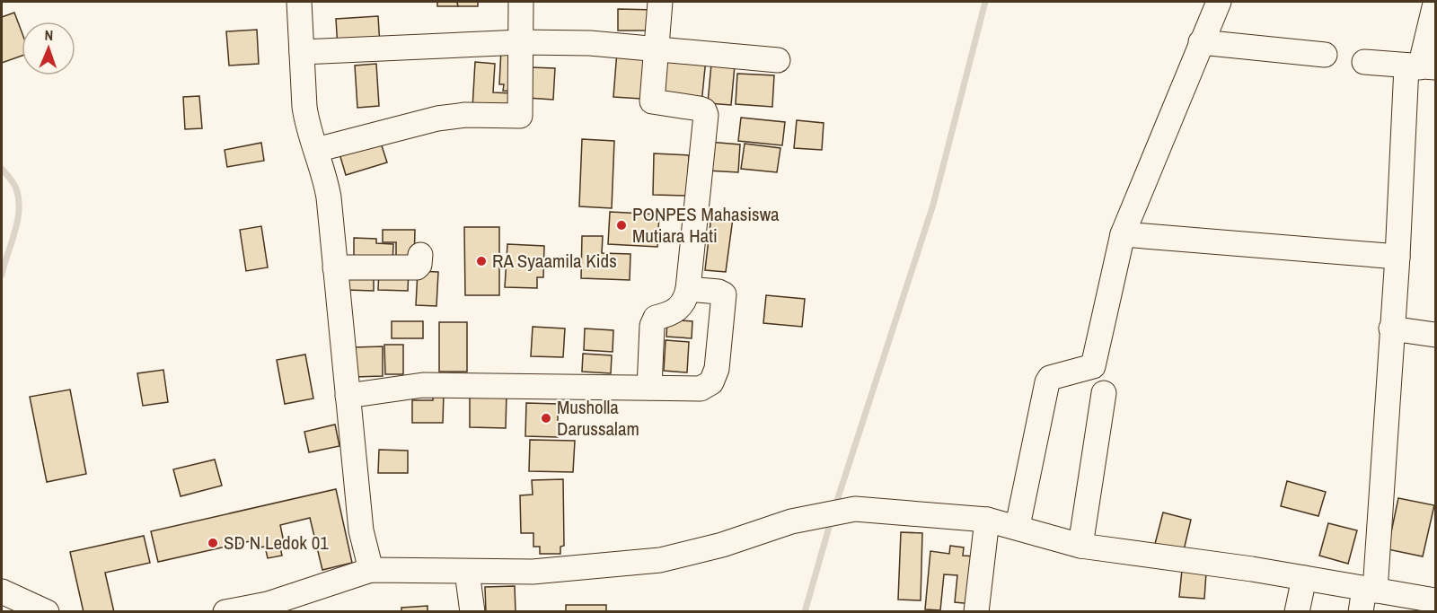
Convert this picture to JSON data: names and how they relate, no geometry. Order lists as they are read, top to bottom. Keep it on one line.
{"places":["PONPES Mahasiswa Mutiara Hati","RA Syaamila Kids","Musholla Darussalam","SD N Ledok 01"],"north":"top"}
